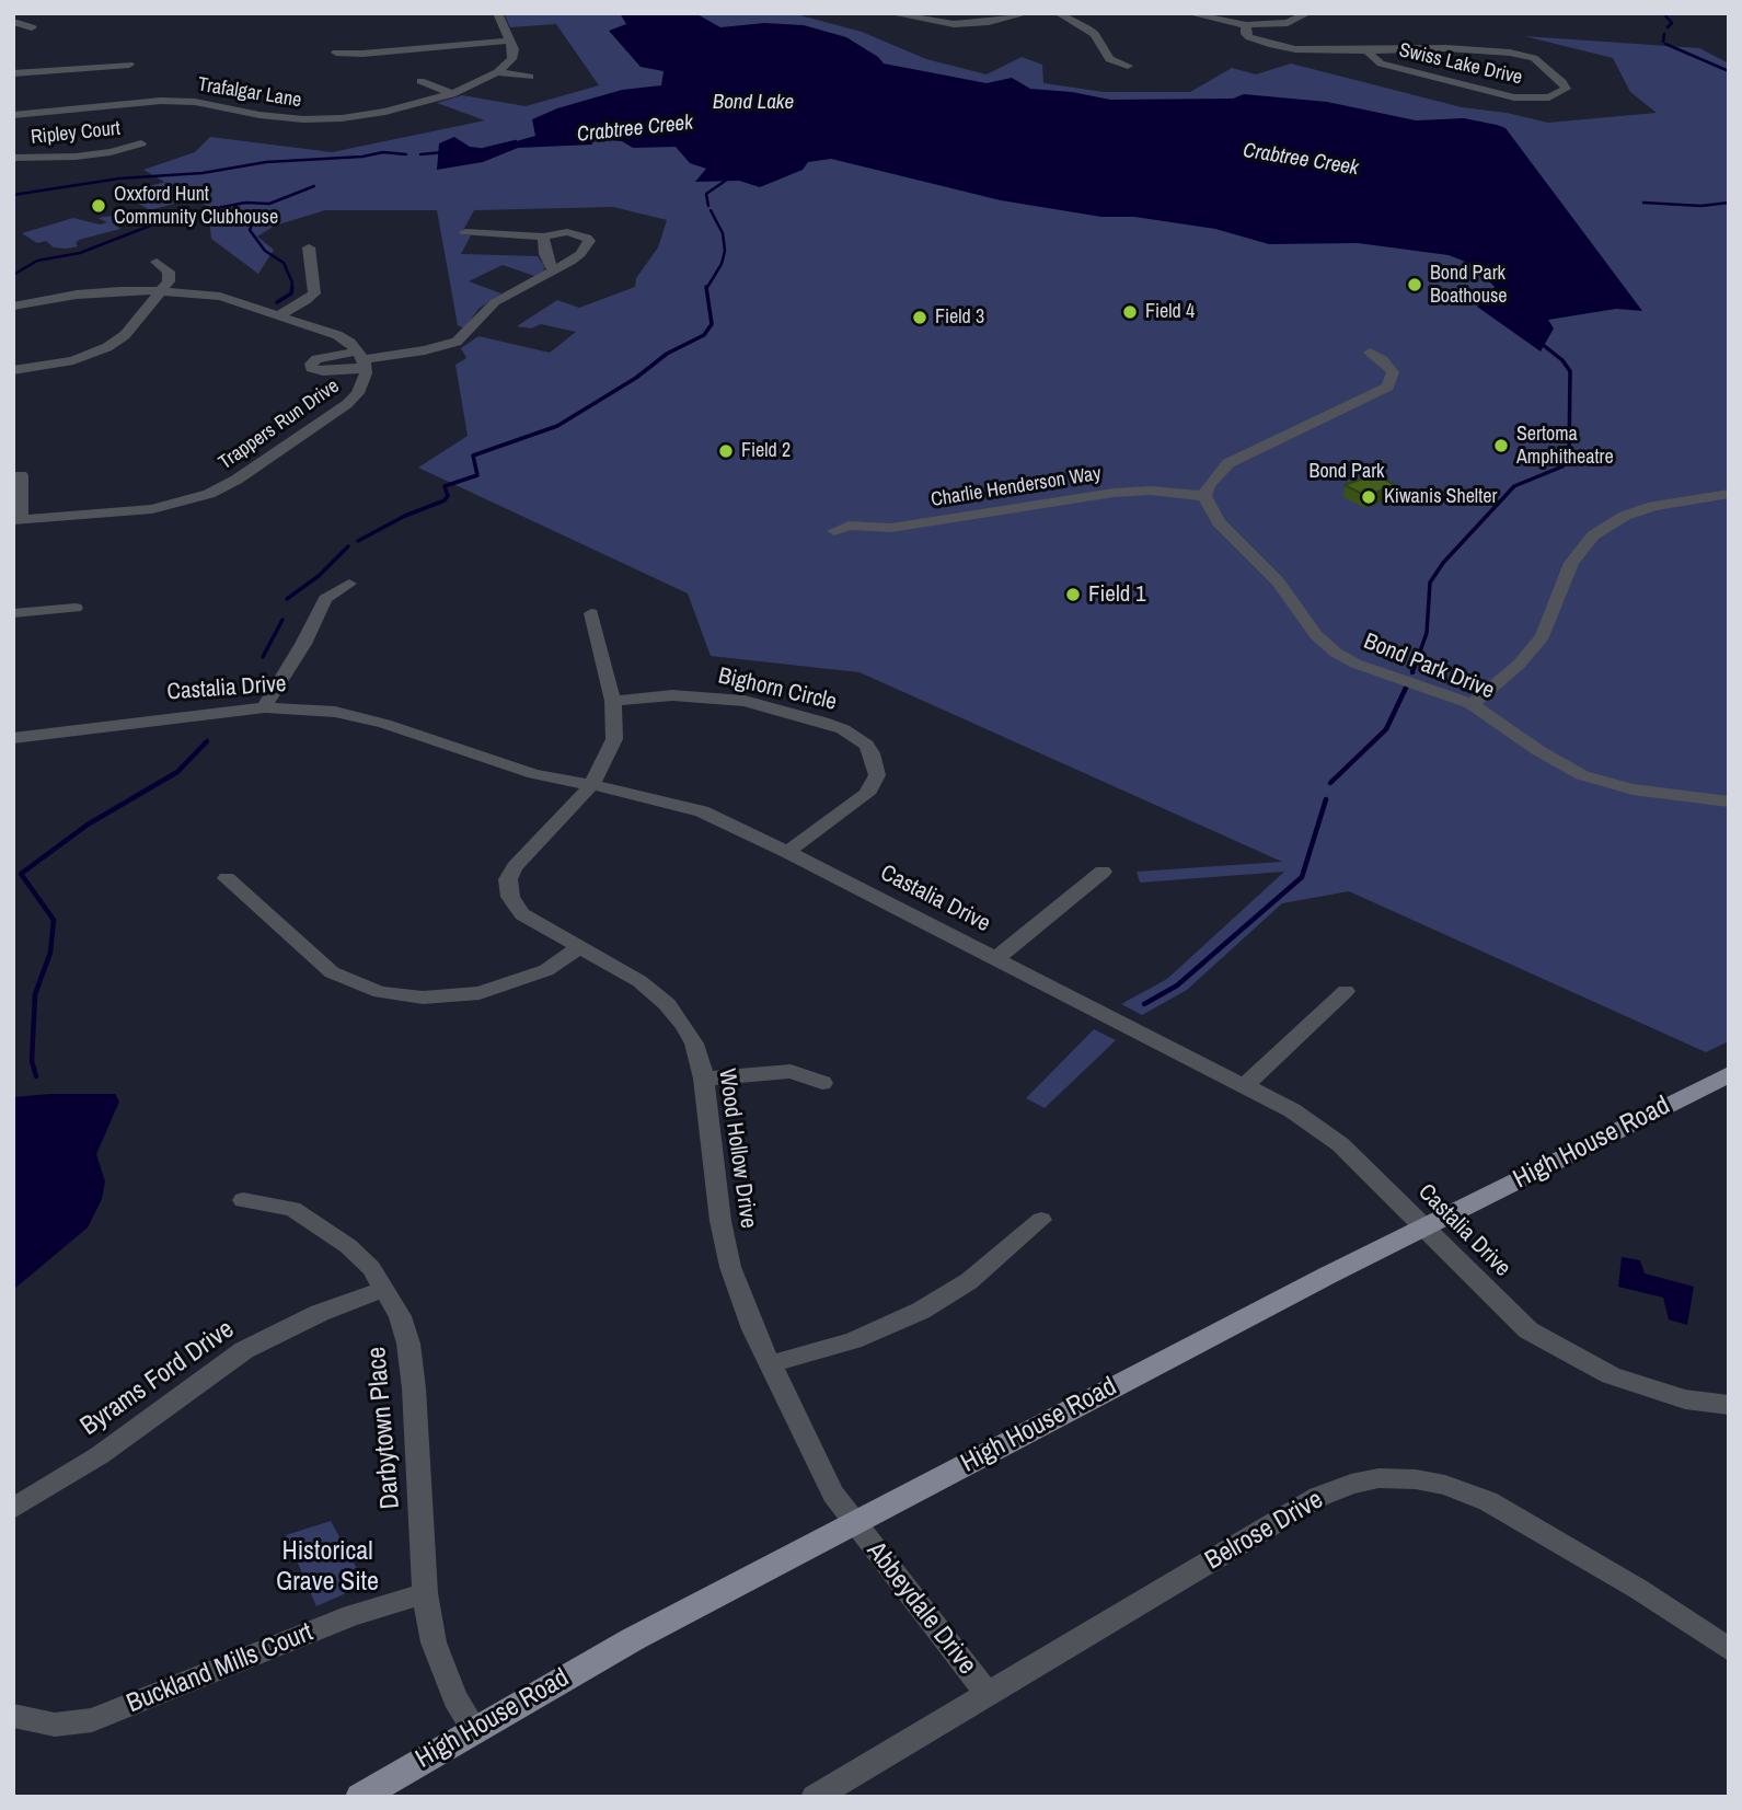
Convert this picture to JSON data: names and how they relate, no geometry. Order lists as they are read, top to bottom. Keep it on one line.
{"streets":{"main road":["High House Road"],"street":["Swiss Lake Drive","Trafalgar Lane","Ripley Court","Trappers Run Drive","Charlie Henderson Way","Bond Park Drive","Castalia Drive","Bighorn Circle","Wood Hollow Drive","Byrams Ford Drive","Darbytown Place","Belrose Drive","Abbeydale Drive","Buckland Mills Court"]},"crossings":[["Charlie Henderson Way","Bond Park Drive"],["Castalia Drive","Bighorn Circle"],["Castalia Drive","High House Road"],["Castalia Drive","Wood Hollow Drive"],["High House Road","Wood Hollow Drive"],["High House Road","Darbytown Place"],["High House Road","Abbeydale Drive"],["Wood Hollow Drive","Abbeydale Drive"],["Byrams Ford Drive","Darbytown Place"],["Darbytown Place","Buckland Mills Court"],["Belrose Drive","Abbeydale Drive"]],"water":["Bond Lake","Crabtree Creek"],"parks":["Bond Park","Historical Grave Site"],"places":["Oxxford Hunt Community Clubhouse","Bond Park Boathouse","Field 4","Field 3","Sertoma Amphitheatre","Field 2","Kiwanis Shelter","Field 1"]}
